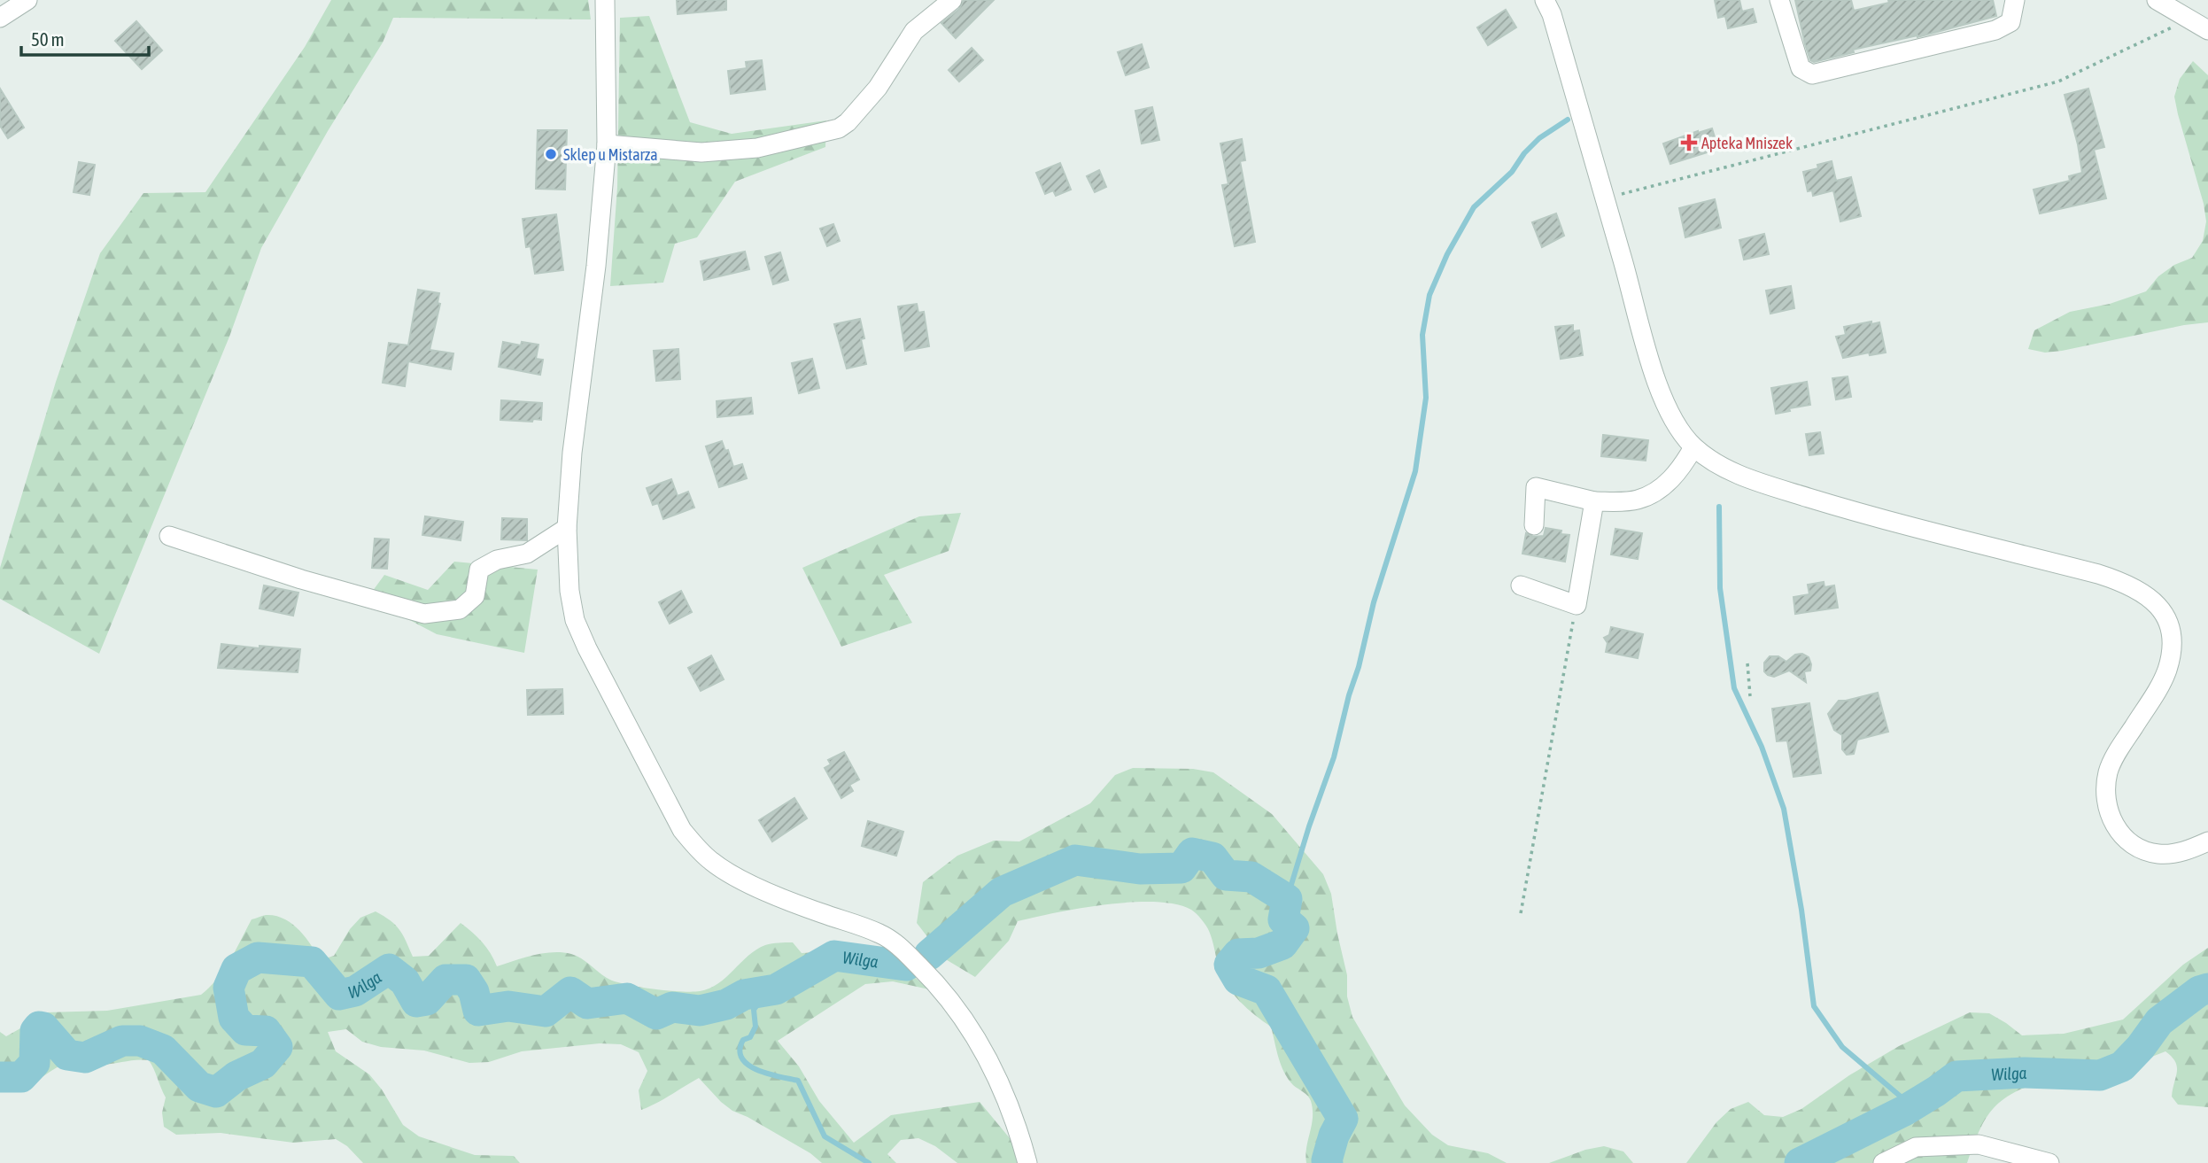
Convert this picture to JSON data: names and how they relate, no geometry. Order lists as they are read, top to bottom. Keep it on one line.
{"water":["Wilga"],"places":{"health":["Apteka Mniszek"],"other":["Sklep u Mistarza"]},"scale_bar":"50 m"}
